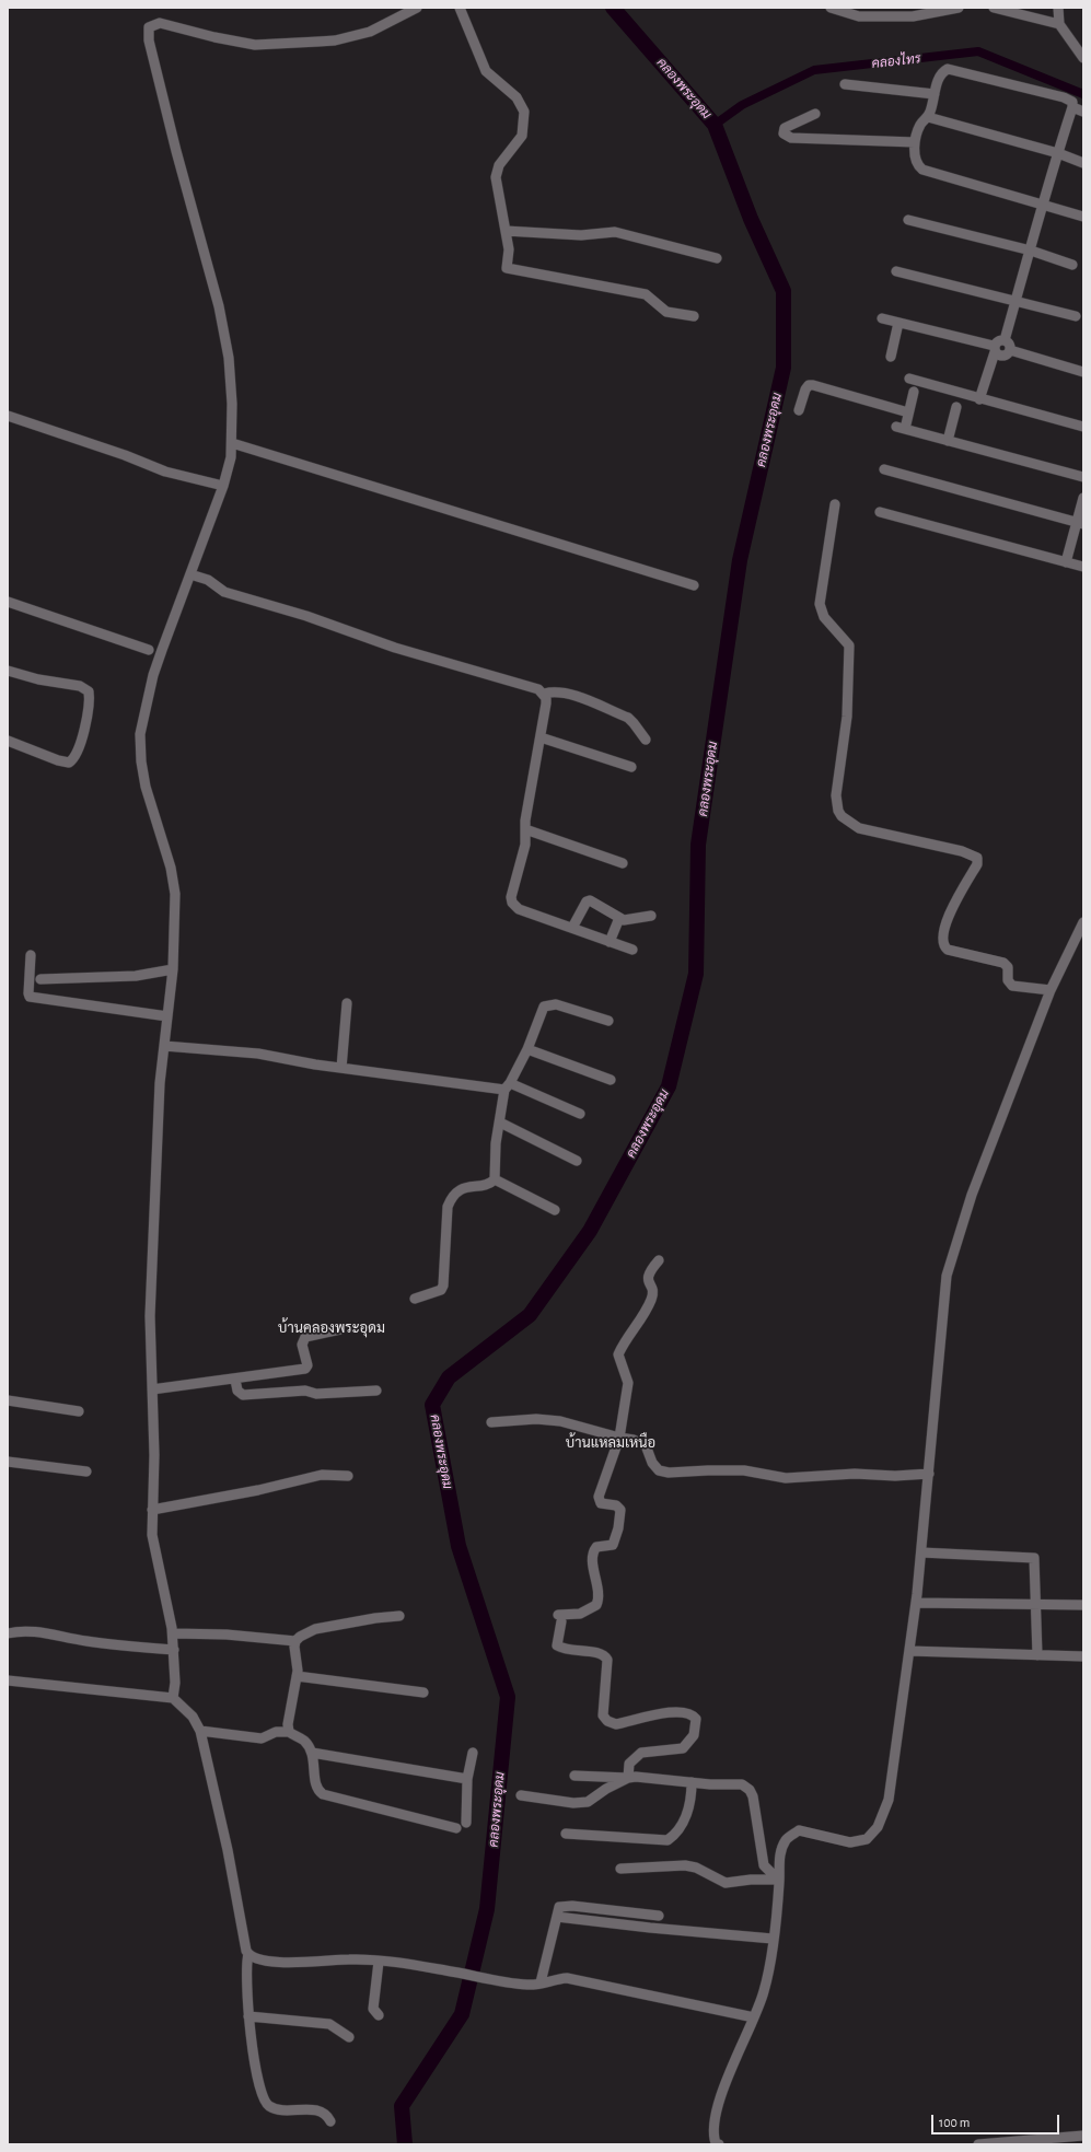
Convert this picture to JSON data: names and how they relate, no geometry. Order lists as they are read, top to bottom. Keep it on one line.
{"districts":["บ้านคลองพระอุดม","บ้านแหลมเหนือ"],"water":["คลองไทร","คลองพระอุดม"],"scale_bar":"100 m"}
